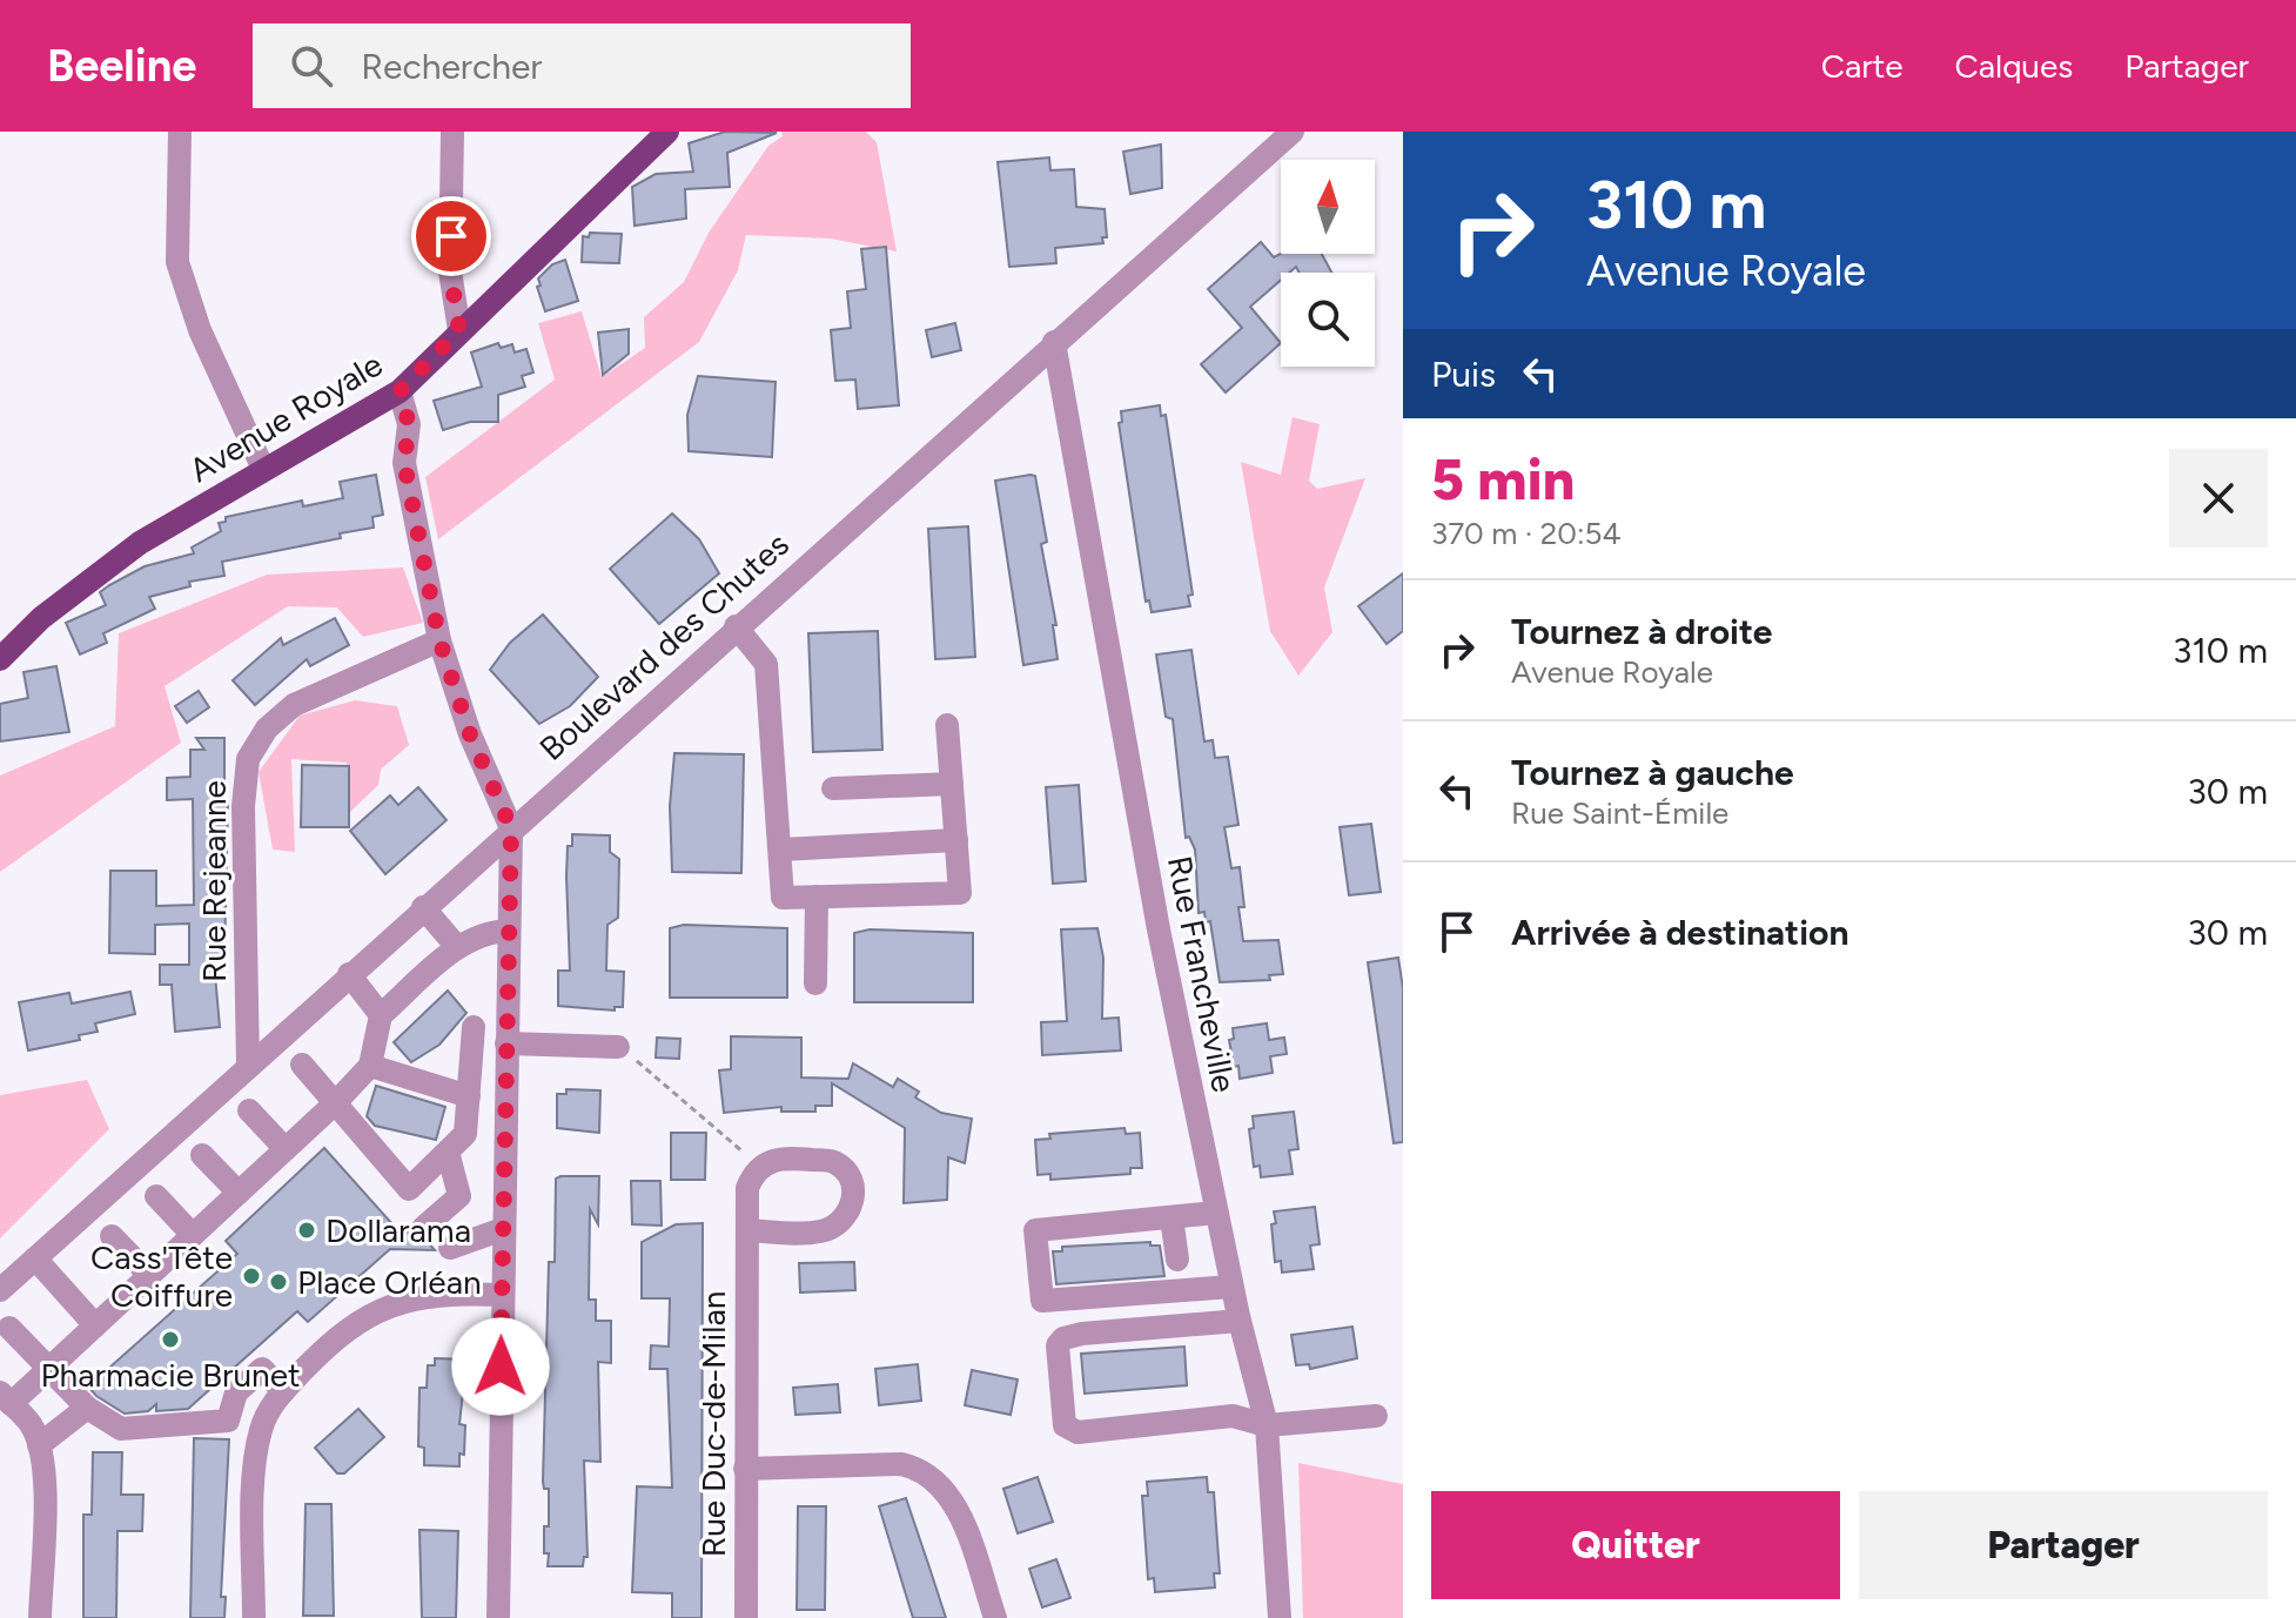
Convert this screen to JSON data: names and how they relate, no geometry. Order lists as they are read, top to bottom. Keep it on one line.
{"streets":{"main road":["Avenue Royale"],"street":["Boulevard des Chutes","Rue Rejeanne","Rue Francheville","Rue Duc-de-Milan"]},"crossings":[["Boulevard des Chutes","Rue Rejeanne"],["Boulevard des Chutes","Rue Francheville"]],"places":["Dollarama","Cass'Tête Coiffure","Place Orléan","Pharmacie Brunet"],"north":"top","page":{"header":"Beeline","search":"Rechercher","nav":["Carte","Calques","Partager"],"turn":["310 m","Avenue Royale"],"then":"Puis","heading":["5 min","370 m · 20:54"],"list":[{"name":"Tournez à droite","note":"Avenue Royale","value":"310 m"},{"name":"Tournez à gauche","note":"Rue Saint-Émile","value":"30 m"},{"name":"Arrivée à destination","value":"30 m"}],"buttons":["Quitter","Partager"]}}
